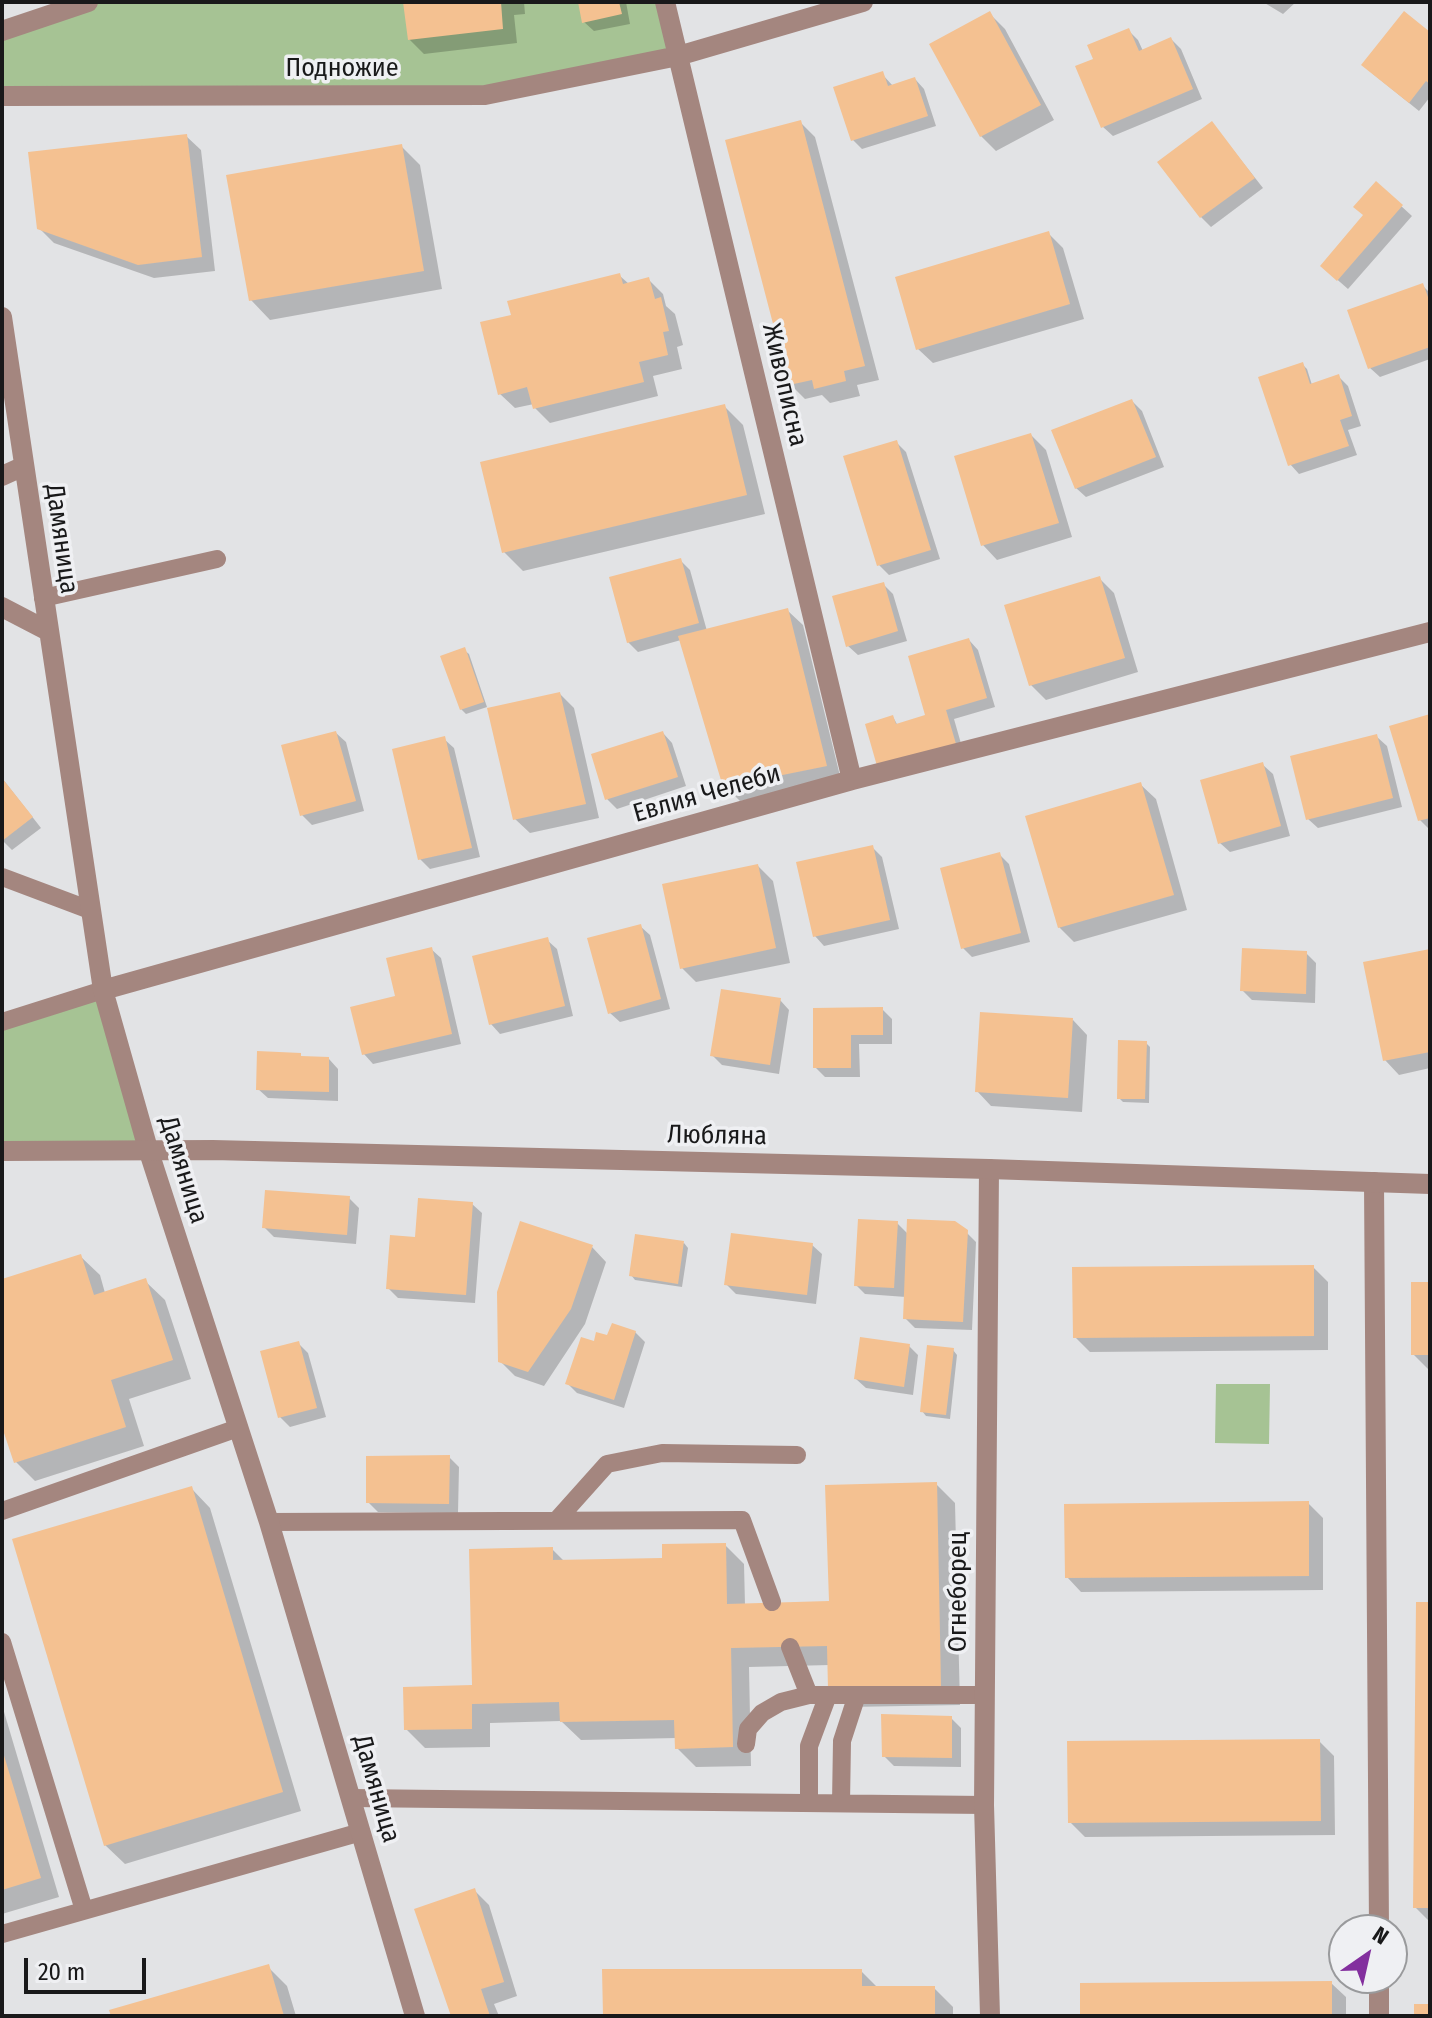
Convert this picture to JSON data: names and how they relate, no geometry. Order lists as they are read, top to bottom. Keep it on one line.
{"streets":{"street":["Подножие","Живописна","Дамяница","Евлия Челеби","Любляна","Огнеборец"]},"crossings":[["Подножие","Живописна"],["Живописна","Евлия Челеби"],["Дамяница","Евлия Челеби"],["Дамяница","Любляна"],["Любляна","Огнеборец"]],"scale_bar":"20 m","north":"top right"}
